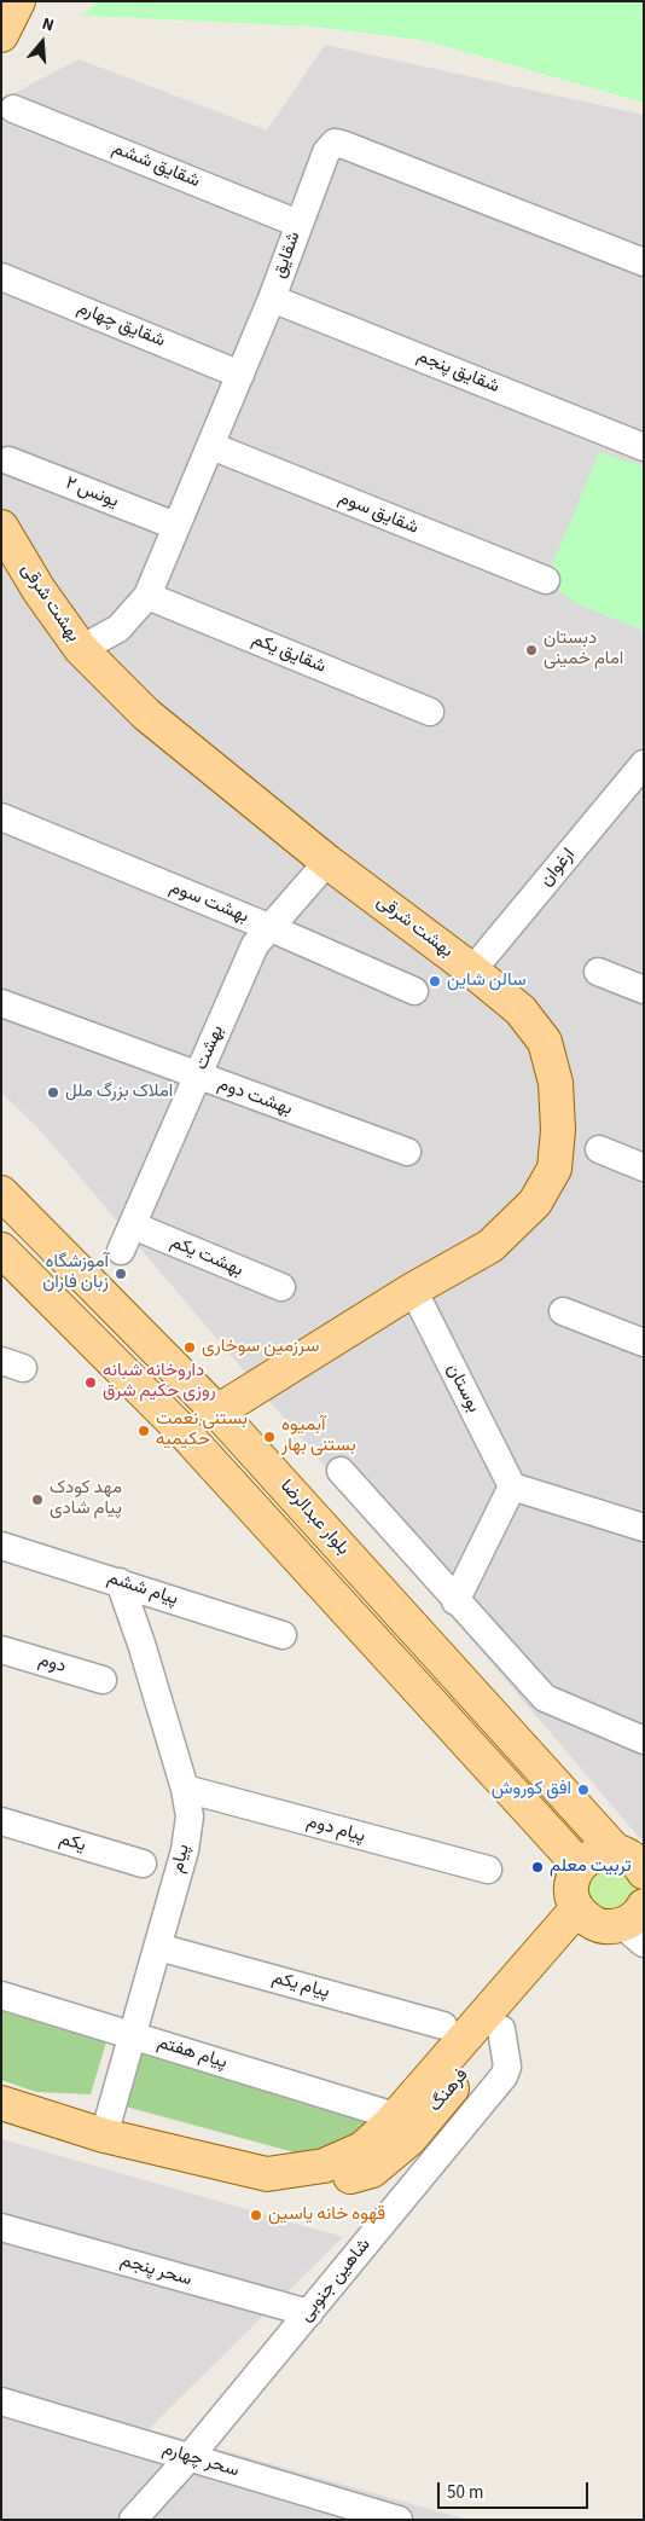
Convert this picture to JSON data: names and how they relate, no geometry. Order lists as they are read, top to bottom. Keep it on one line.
{"streets":{"main road":["بهشت شرقی","بلوار عبدالرضا","فرهنگ"],"street":["شقایق ششم","شقایق","شقایق چهارم","شقایق پنجم","یونس ۲","شقایق سوم","شقایق یکم","ارغوان","بهشت سوم","بهشت","بهشت دوم","بهشت یکم","بوستان","پیام ششم","دوم","پیام دوم","یکم","پیام","پیام یکم","پیام هفتم","سحر پنجم","شاهین جنوبی","سحر چهارم"]},"crossings":[["شقایق ششم","شقایق"],["شقایق","شقایق چهارم"],["شقایق","شقایق پنجم"],["شقایق","یونس ۲"],["شقایق","شقایق سوم"],["شقایق","بهشت شرقی"],["شقایق","شقایق یکم"],["بهشت شرقی","ارغوان"],["بهشت شرقی","بهشت"],["بهشت شرقی","بوستان"],["بهشت شرقی","بلوار عبدالرضا"],["بهشت سوم","بهشت"],["بهشت","بهشت دوم"],["بهشت","بهشت یکم"],["پیام ششم","پیام"],["پیام دوم","پیام"],["پیام","پیام یکم"],["پیام","پیام هفتم"],["پیام","فرهنگ"],["فرهنگ","شاهین جنوبی"],["سحر پنجم","شاهین جنوبی"],["شاهین جنوبی","سحر چهارم"]],"places":["دبستان امام خمینی","سالن شاین","املاک بزرگ ملل","آموزشگاه زبان فاران","سرزمین سوخاری","داروخانه شبانه روزی حکیم شرق","بستنی نعمت حکیمیه","آبمیوه بستنی بهار","مهد کودک پیام شادی","افق کوروش","تربیت معلم","قهوه خانه یاسین"],"scale_bar":"50 m","north":"top"}
